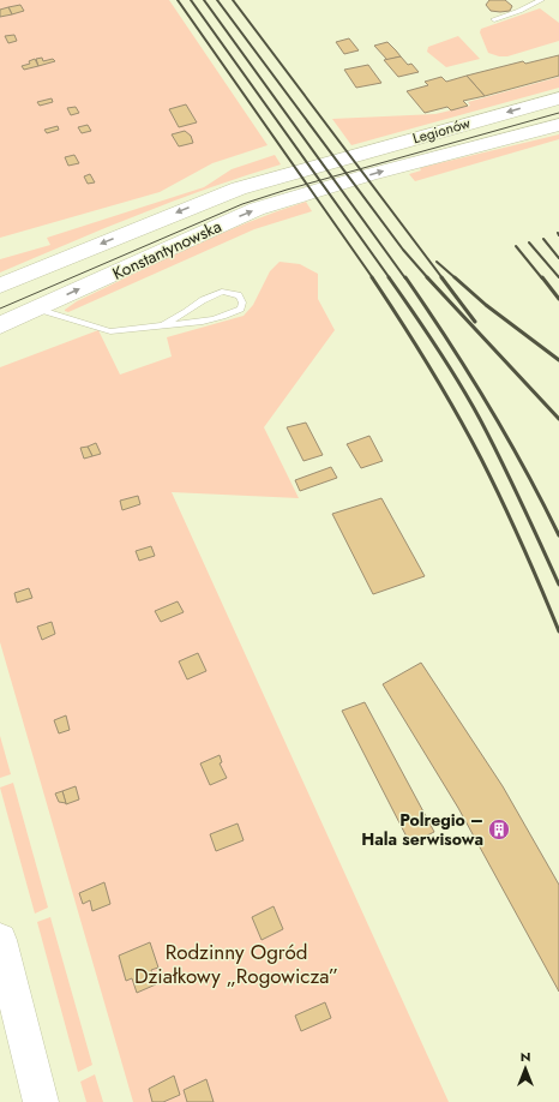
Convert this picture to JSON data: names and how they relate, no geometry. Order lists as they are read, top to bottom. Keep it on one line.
{"streets":{"main road":["Legionów","Konstantynowska"]},"crossings":[["Legionów","Konstantynowska"]],"parks":["Rodzinny Ogród Działkowy „Rogowicza”"],"places":{"building":["Polregio – Hala serwisowa"]},"north":"top"}
